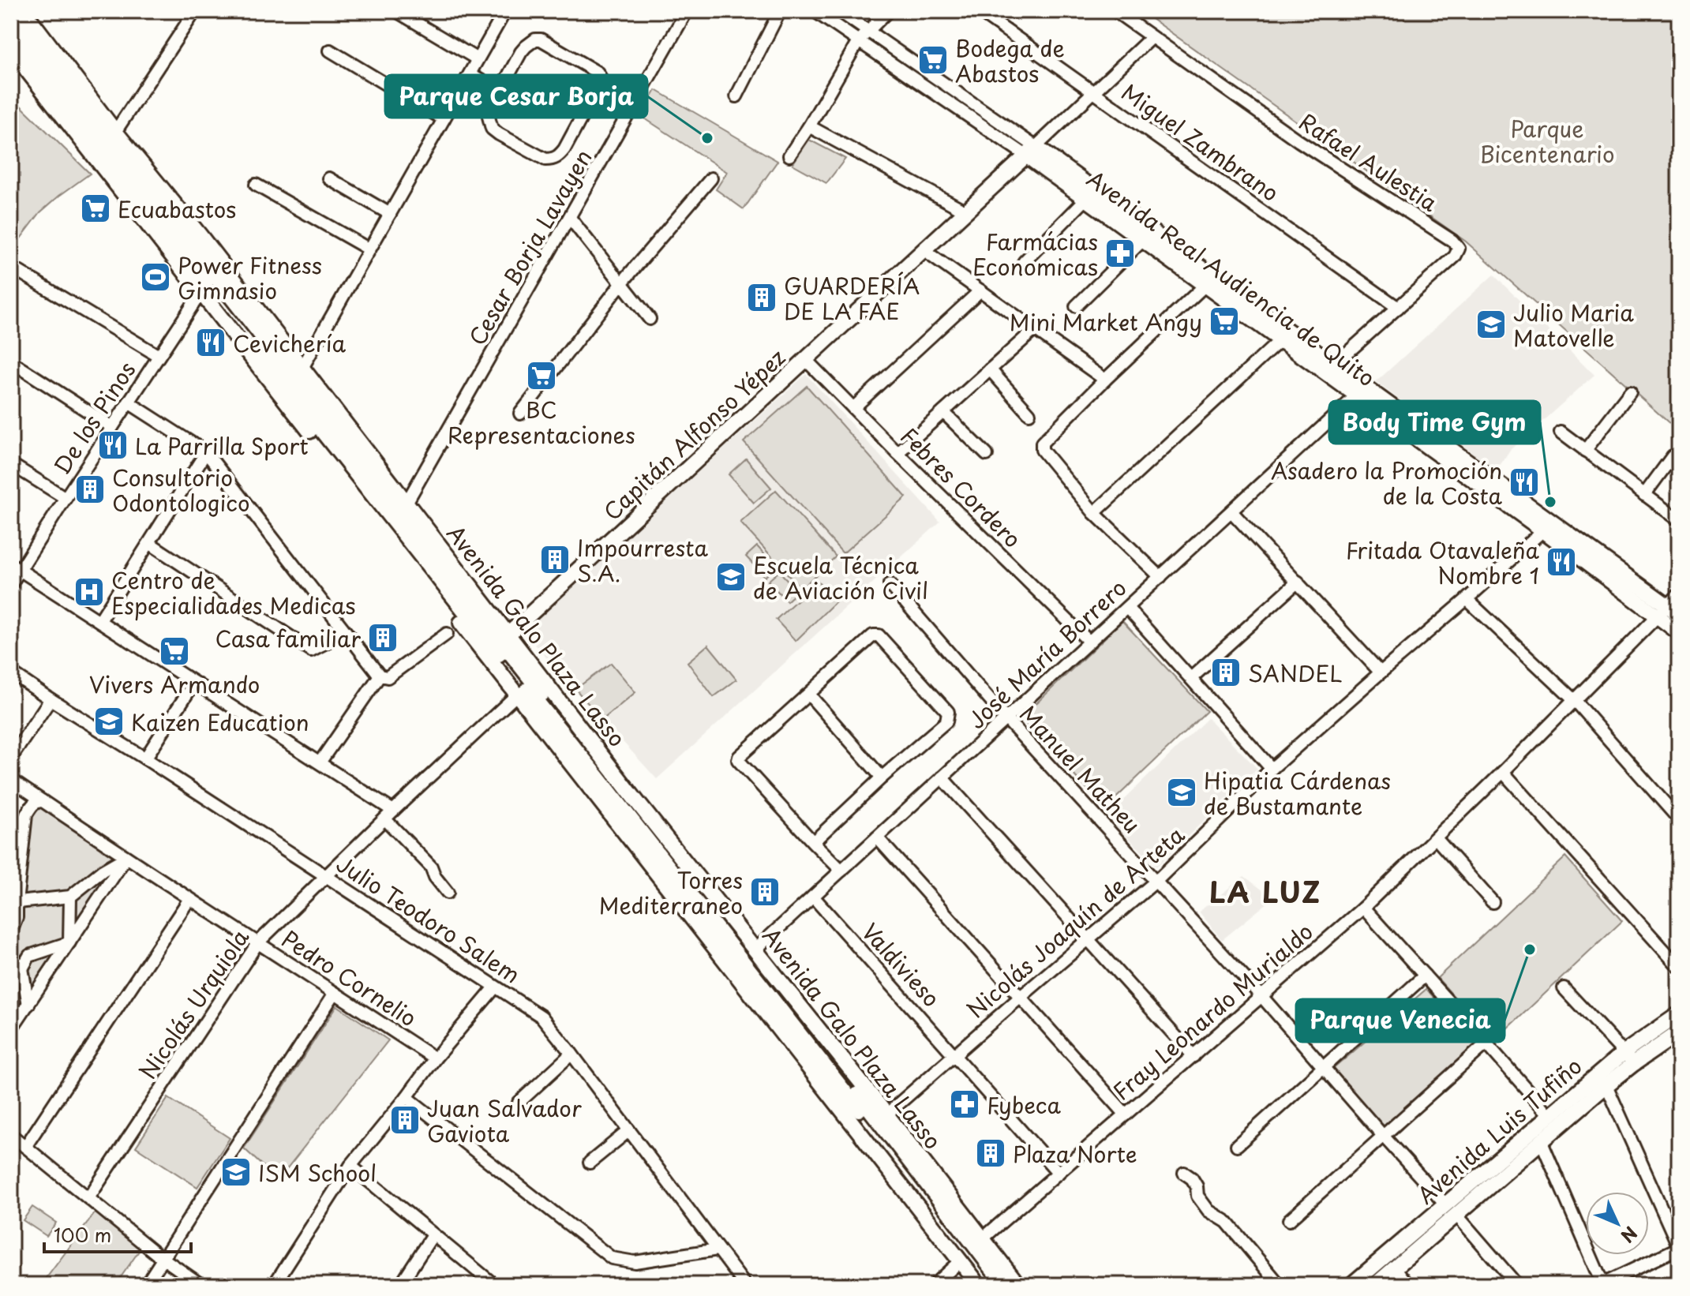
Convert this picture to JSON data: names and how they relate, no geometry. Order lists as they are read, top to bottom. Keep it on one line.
{"streets":{"main road":["Avenida Real Audiencia de Quito","Capitán Alfonso Yépez","Avenida Galo Plaza Lasso","Avenida Luis Tufiño"],"street":["Miguel Zambrano","Rafael Aulestia","Cesar Borja Lavayen","De los Pinos","Febres Cordero","José María Borrero","Manuel Matheu","Julio Teodoro Salem","Nicolás Joaquín de Arteta","Valdivieso","Pedro Cornelio","Nicolás Urquiola","Fray Leonardo Murialdo"]},"crossings":[["Miguel Zambrano","Rafael Aulestia"],["Miguel Zambrano","Capitán Alfonso Yépez"],["Rafael Aulestia","Avenida Real Audiencia de Quito"],["Rafael Aulestia","Capitán Alfonso Yépez"],["Cesar Borja Lavayen","Avenida Galo Plaza Lasso"],["Avenida Real Audiencia de Quito","Capitán Alfonso Yépez"],["Avenida Real Audiencia de Quito","José María Borrero"],["Avenida Real Audiencia de Quito","Nicolás Joaquín de Arteta"],["Avenida Real Audiencia de Quito","Fray Leonardo Murialdo"],["De los Pinos","Avenida Galo Plaza Lasso"],["Capitán Alfonso Yépez","Febres Cordero"],["Capitán Alfonso Yépez","Avenida Galo Plaza Lasso"],["Febres Cordero","José María Borrero"],["Avenida Galo Plaza Lasso","José María Borrero"],["Avenida Galo Plaza Lasso","Nicolás Joaquín de Arteta"],["Avenida Galo Plaza Lasso","Nicolás Urquiola"],["Avenida Galo Plaza Lasso","Fray Leonardo Murialdo"],["José María Borrero","Manuel Matheu"],["José María Borrero","Valdivieso"],["Manuel Matheu","Nicolás Joaquín de Arteta"],["Manuel Matheu","Fray Leonardo Murialdo"],["Manuel Matheu","Avenida Luis Tufiño"],["Julio Teodoro Salem","Nicolás Urquiola"],["Nicolás Joaquín de Arteta","Valdivieso"],["Valdivieso","Fray Leonardo Murialdo"],["Pedro Cornelio","Nicolás Urquiola"]],"districts":["LA LUZ"],"parks":["Parque Bicentenario"],"places":{"supermarket":["Bodega de Abastos","Ecuabastos","Mini Market Angy","BC Representaciones","Vivers Armando"],"other":["Parque Cesar Borja","Body Time Gym","Parque Venecia"],"pharmacy":["Farmácias Economicas","Fybeca"],"sports":["Power Fitness Gimnasio"],"building":["GUARDERÍA DE LA FAE","Consultorio Odontologico","Impourresta S.A.","Casa familiar","SANDEL","Torres Mediterraneo","Juan Salvador Gaviota","Plaza Norte"],"school or university":["Julio Maria Matovelle","Escuela Técnica de Aviación Civil","Kaizen Education","Hipatia Cárdenas de Bustamante","ISM School"],"restaurant":["Cevichería","La Parrilla Sport","Asadero la Promoción de la Costa","Fritada Otavaleña Nombre 1"],"hospital":["Centro de Especialidades Medicas"]},"scale_bar":"100 m","north":"bottom right"}
